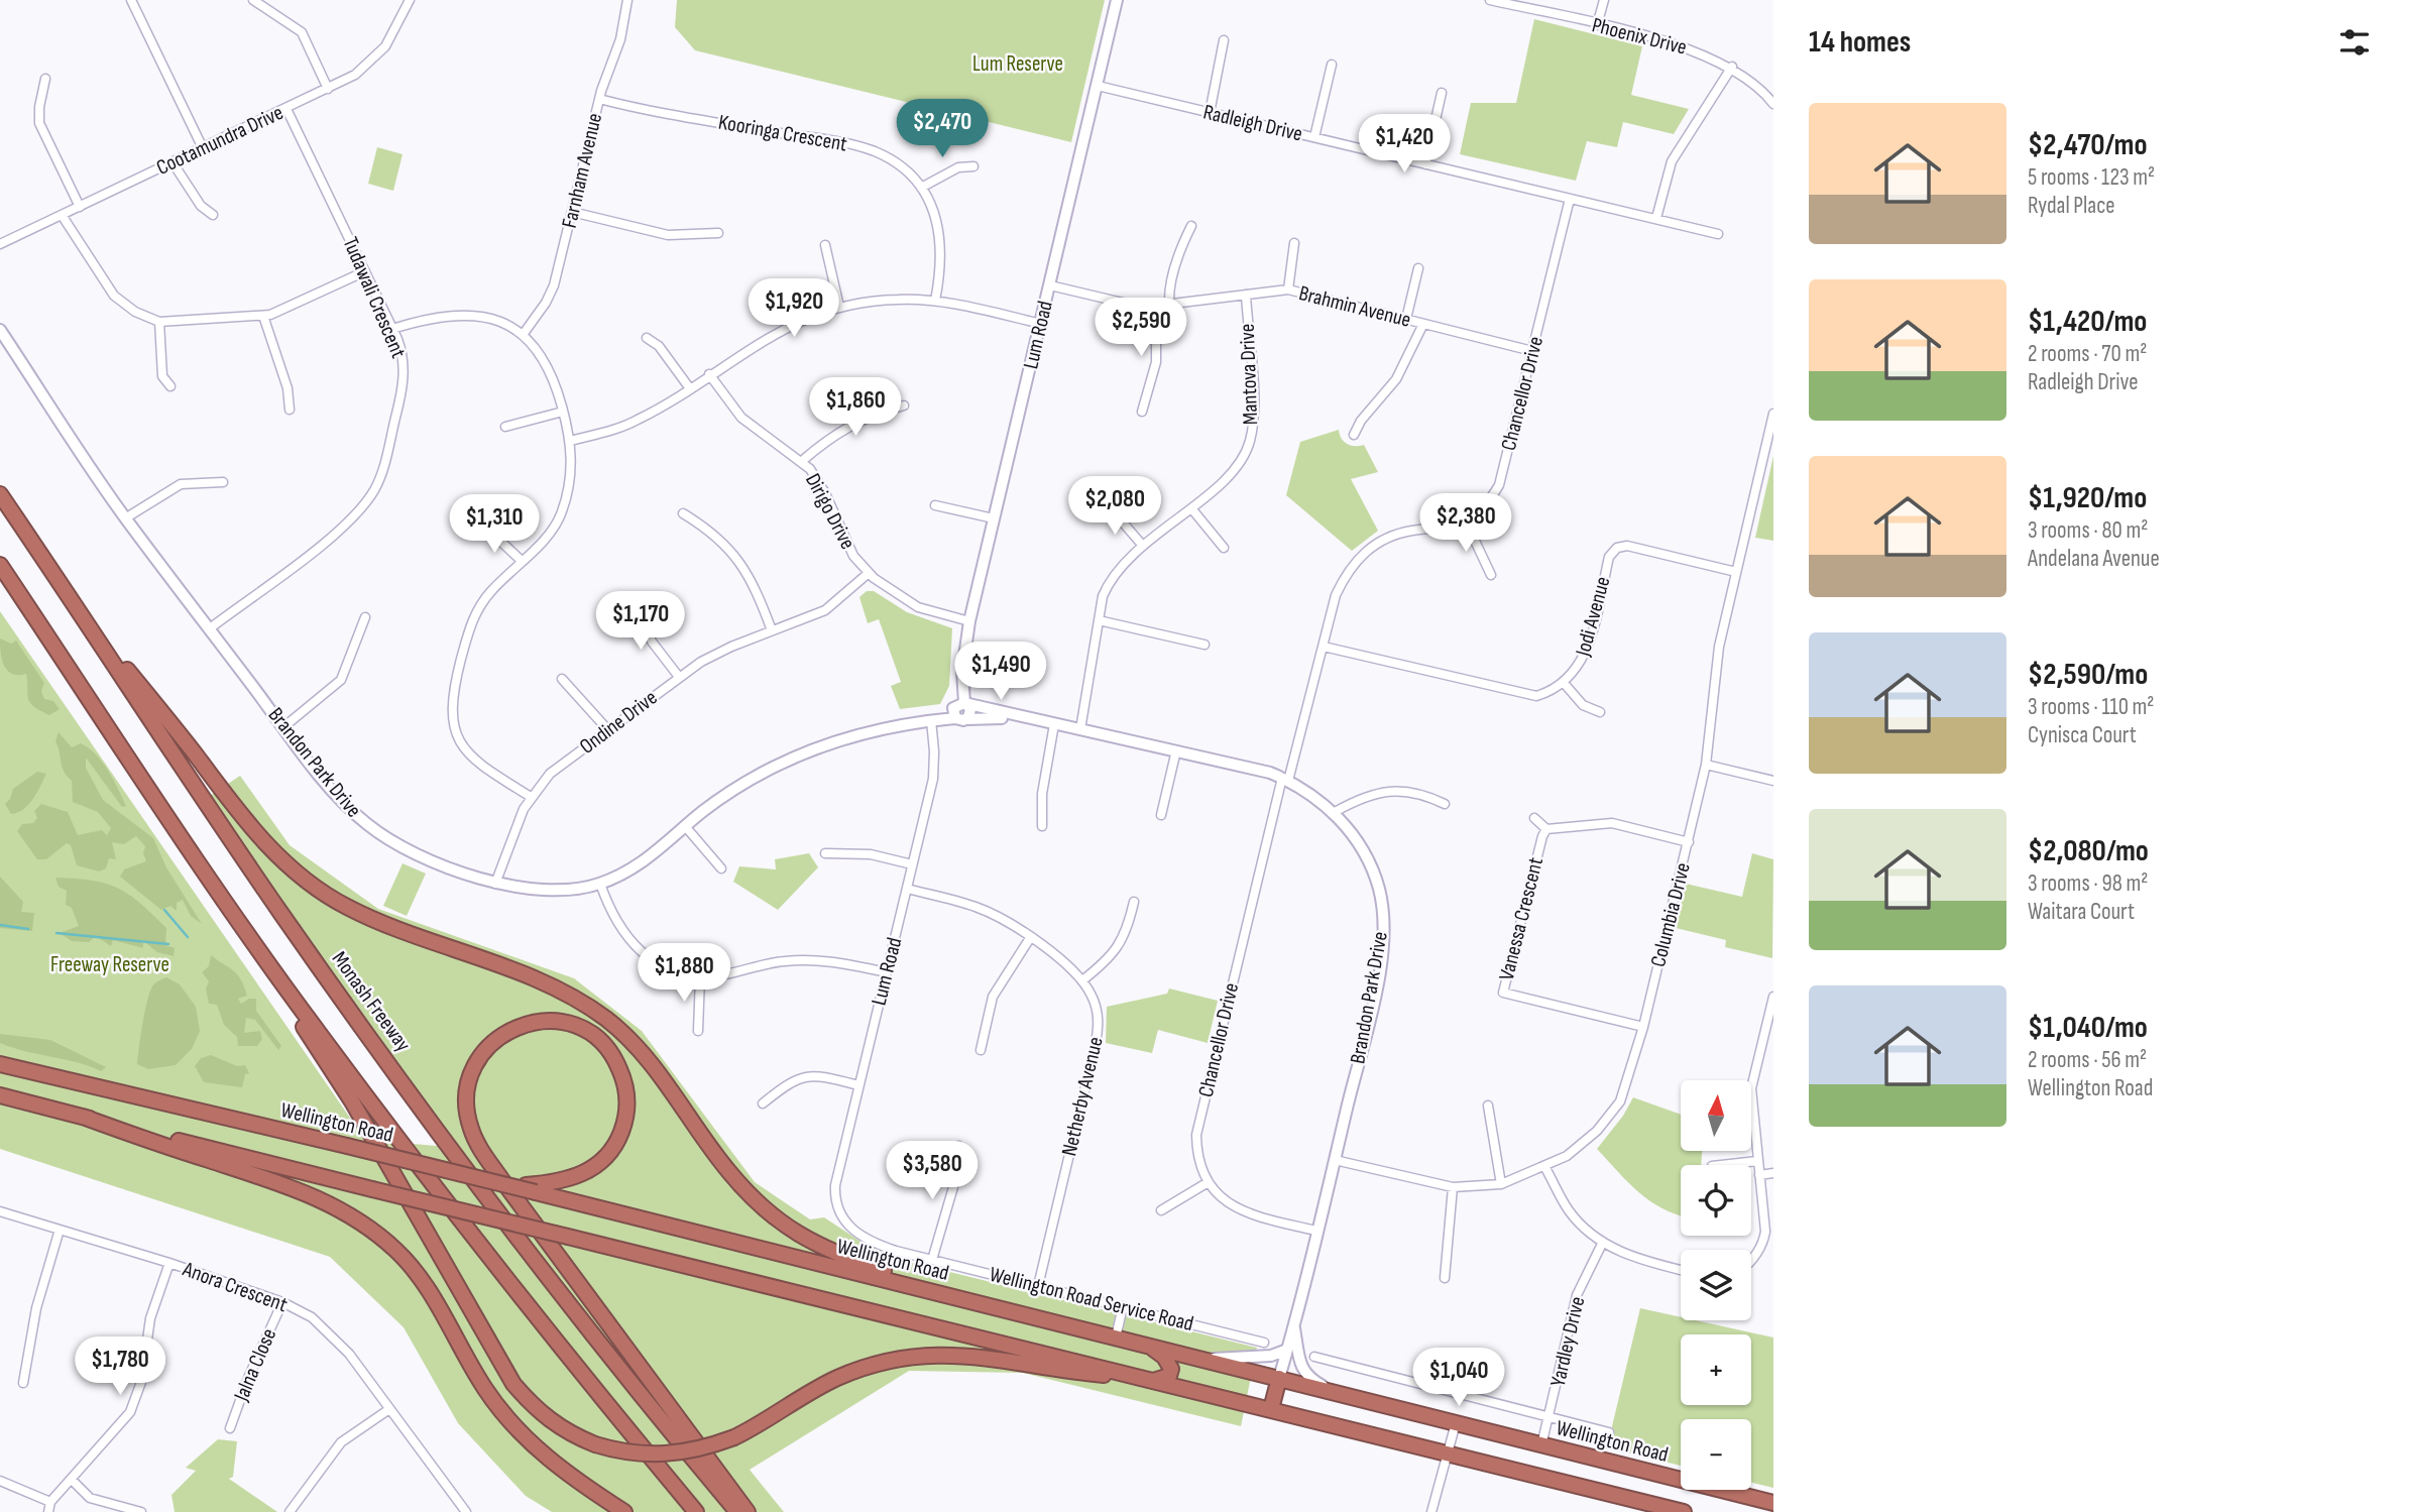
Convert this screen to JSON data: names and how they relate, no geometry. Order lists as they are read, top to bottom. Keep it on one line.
{"streets":{"highway":["Monash Freeway","Wellington Road"],"street":["Phoenix Drive","Radleigh Drive","Kooringa Crescent","Cootamundra Drive","Farnham Avenue","Tudawali Crescent","Brahmin Avenue","Lum Road","Mantova Drive","Chancellor Drive","Dirigo Drive","Jodi Avenue","Ondine Drive","Brandon Park Drive","Columbia Drive","Vanessa Crescent","Netherby Avenue","Anora Crescent","Wellington Road Service Road","Yardley Drive","Jalna Close"]},"crossings":[["Radleigh Drive","Lum Road"],["Radleigh Drive","Chancellor Drive"],["Kooringa Crescent","Farnham Avenue"],["Cootamundra Drive","Tudawali Crescent"],["Tudawali Crescent","Brandon Park Drive"],["Brahmin Avenue","Lum Road"],["Brahmin Avenue","Mantova Drive"],["Brahmin Avenue","Chancellor Drive"],["Lum Road","Dirigo Drive"],["Lum Road","Brandon Park Drive"],["Lum Road","Netherby Avenue"],["Lum Road","Wellington Road Service Road"],["Mantova Drive","Brandon Park Drive"],["Chancellor Drive","Jodi Avenue"],["Chancellor Drive","Brandon Park Drive"],["Dirigo Drive","Ondine Drive"],["Jodi Avenue","Columbia Drive"],["Ondine Drive","Brandon Park Drive"],["Brandon Park Drive","Columbia Drive"],["Brandon Park Drive","Wellington Road"],["Columbia Drive","Vanessa Crescent"],["Netherby Avenue","Wellington Road Service Road"],["Wellington Road","Yardley Drive"],["Anora Crescent","Jalna Close"]],"parks":["Lum Reserve","Freeway Reserve"],"north":"top","page":{"heading":"14 homes","list":[{"name":"$2,470/mo","note":"5 rooms · 123 m² · Rydal Place"},{"name":"$1,420/mo","note":"2 rooms · 70 m² · Radleigh Drive"},{"name":"$1,920/mo","note":"3 rooms · 80 m² · Andelana Avenue"},{"name":"$2,590/mo","note":"3 rooms · 110 m² · Cynisca Court"},{"name":"$2,080/mo","note":"3 rooms · 98 m² · Waitara Court"},{"name":"$1,040/mo","note":"2 rooms · 56 m² · Wellington Road"}],"price":["$2,470","$1,420","$1,920","$2,590","$1,860","$2,080","$2,380","$1,310","$1,170","$1,490","$1,880","$3,580","$1,780","$1,040"],"map_buttons":["+","−"]}}
